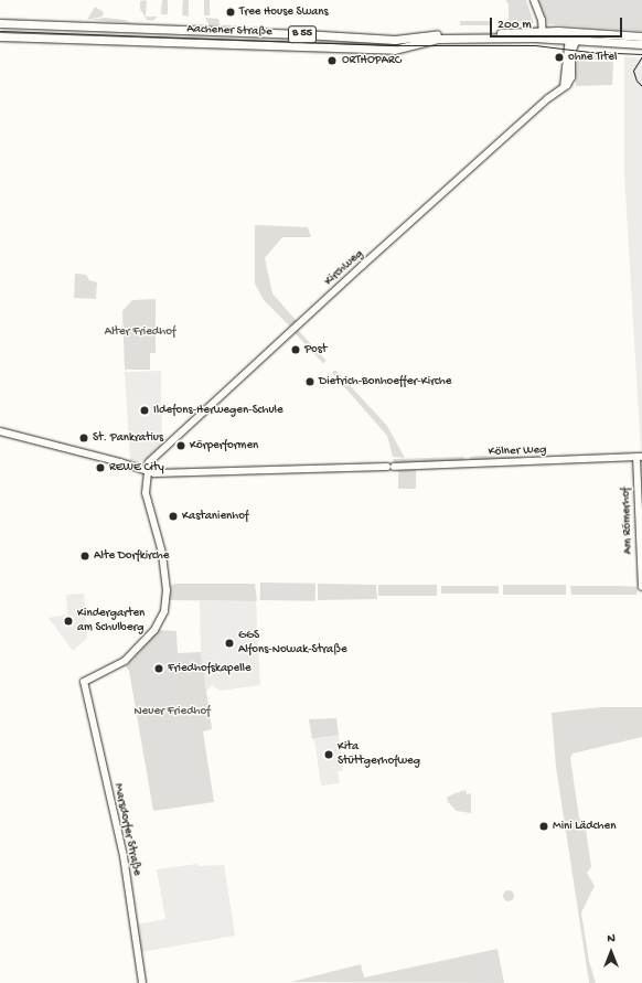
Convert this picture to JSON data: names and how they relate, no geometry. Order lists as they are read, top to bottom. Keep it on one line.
{"streets":{"main road":["Aachener Straße","B 55"],"street":["Kirchweg","Kölner Weg","Am Römerhof","Marsdorfer Straße"]},"crossings":[["Aachener Straße","Kirchweg"],["Kirchweg","Kölner Weg"],["Kirchweg","Marsdorfer Straße"],["Kölner Weg","Am Römerhof"],["Kölner Weg","Marsdorfer Straße"]],"parks":["Alter Friedhof","Neuer Friedhof"],"places":["Tree House Swans","ohne Titel","ORTHOPARC","Post","Dietrich-Bonhoeffer-Kirche","Ildefons-Herwegen-Schule","St. Pankratius","Körperformen","REWE City","Kastanienhof","Alte Dorfkirche","Kindergarten am Schulberg","GGS Alfons-Nowak-Straße","Friedhofskapelle","Kita Stüttgerhofweg","Mini Lädchen"],"scale_bar":"200 m","north":"top"}
